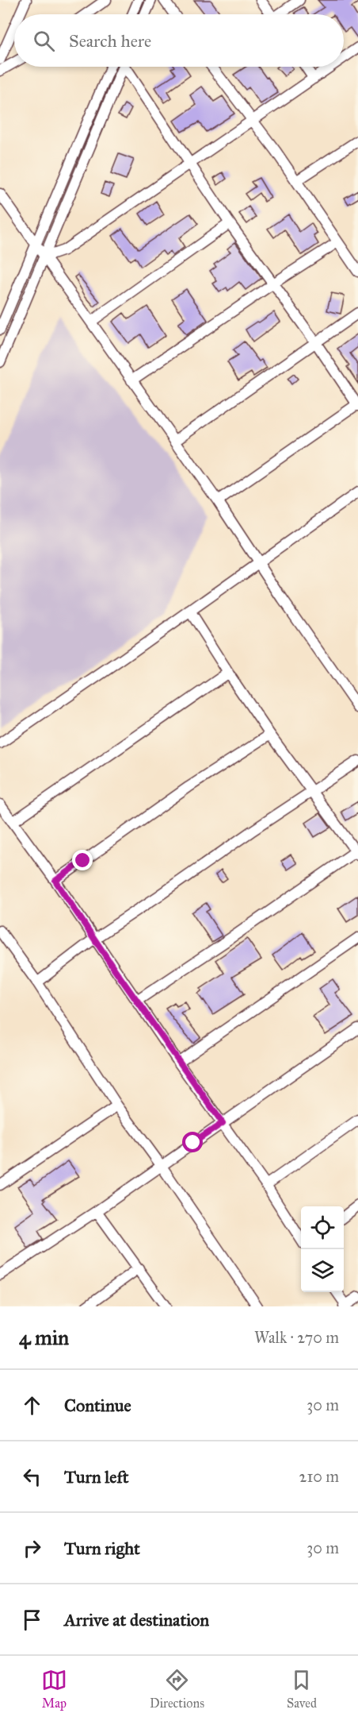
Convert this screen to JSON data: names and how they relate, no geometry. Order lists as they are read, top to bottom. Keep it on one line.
{"page":{"search":"Search here","heading":["4 min","Walk · 270 m"],"list":[["Continue","30 m"],["Turn left","210 m"],["Turn right","30 m"],"Arrive at destination"],"nav":["Map","Directions","Saved"]}}
